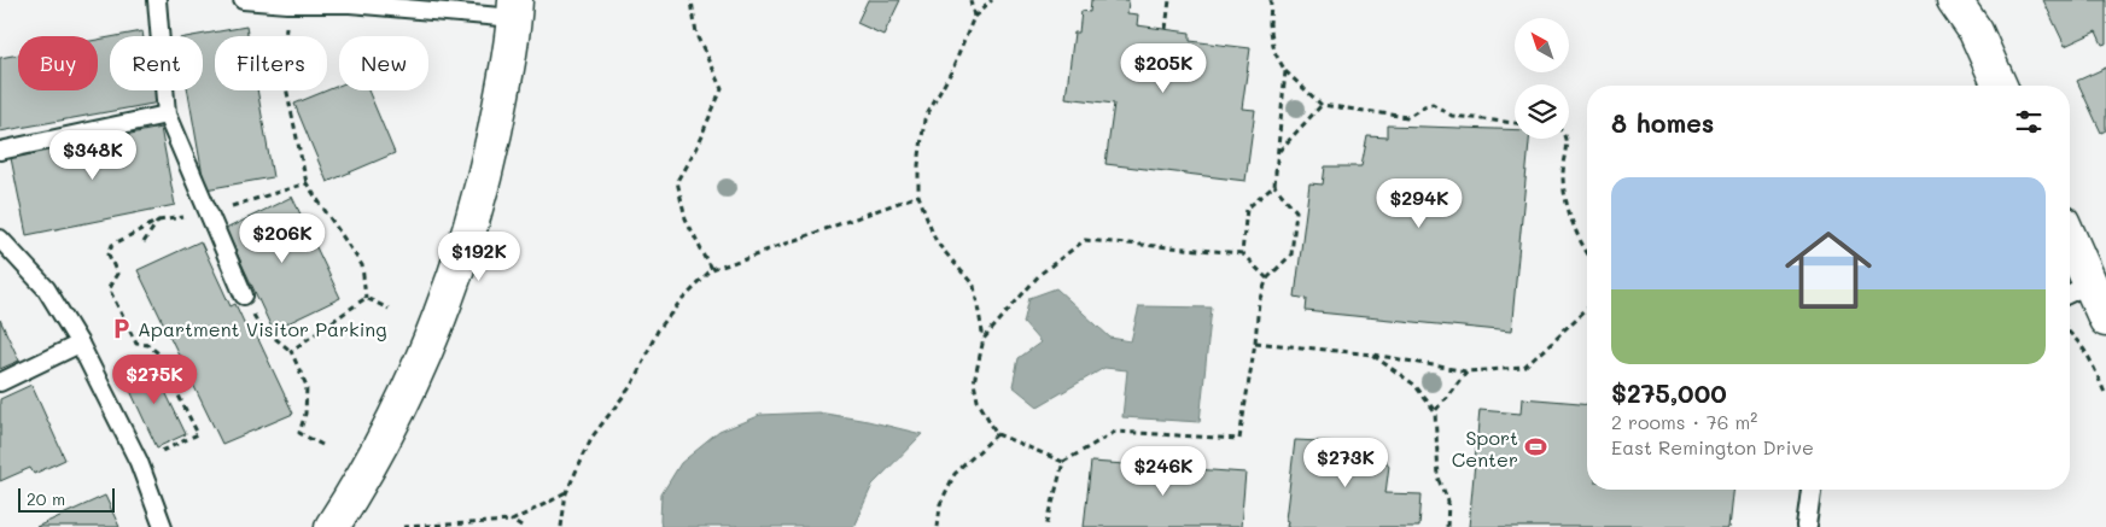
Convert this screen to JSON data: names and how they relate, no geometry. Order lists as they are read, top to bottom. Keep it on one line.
{"places":{"parking":["Apartment Visitor Parking"],"sports":["Sport Center"]},"scale_bar":"20 m","north":"top left","page":{"chip":["Buy","Rent","Filters","New"],"price":["$205K","$348K","$294K","$206K","$192K","$275K","$273K","$246K"],"heading":"8 homes","list":[{"name":"$275,000","note":"2 rooms · 76 m² · East Remington Drive"}],"scale":"20 m"}}
